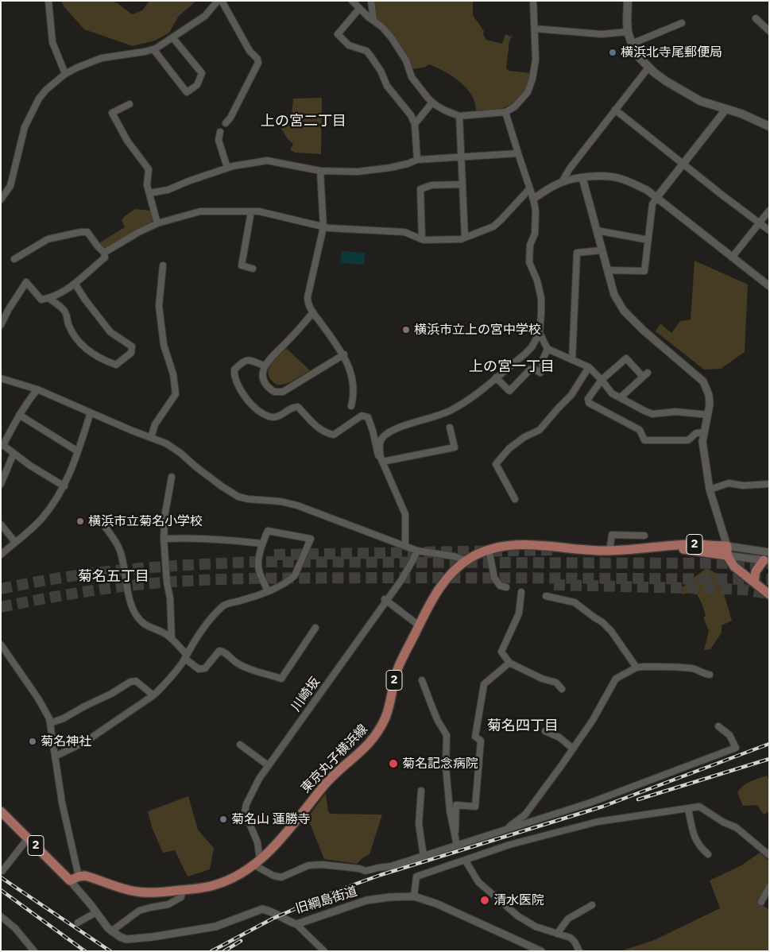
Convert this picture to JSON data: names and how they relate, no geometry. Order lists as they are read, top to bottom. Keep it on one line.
{"streets":{"main road":["2","東京丸子横浜線"],"street":["川崎坂","旧綱島街道"]},"crossings":[["2","旧綱島街道"],["川崎坂","東京丸子横浜線"]],"districts":["上の宮二丁目","上の宮一丁目","菊名五丁目","菊名四丁目"],"places":["横浜北寺尾郵便局","横浜市立上の宮中学校","横浜市立菊名小学校","菊名神社","菊名記念病院","菊名山 蓮勝寺","清水医院"]}
